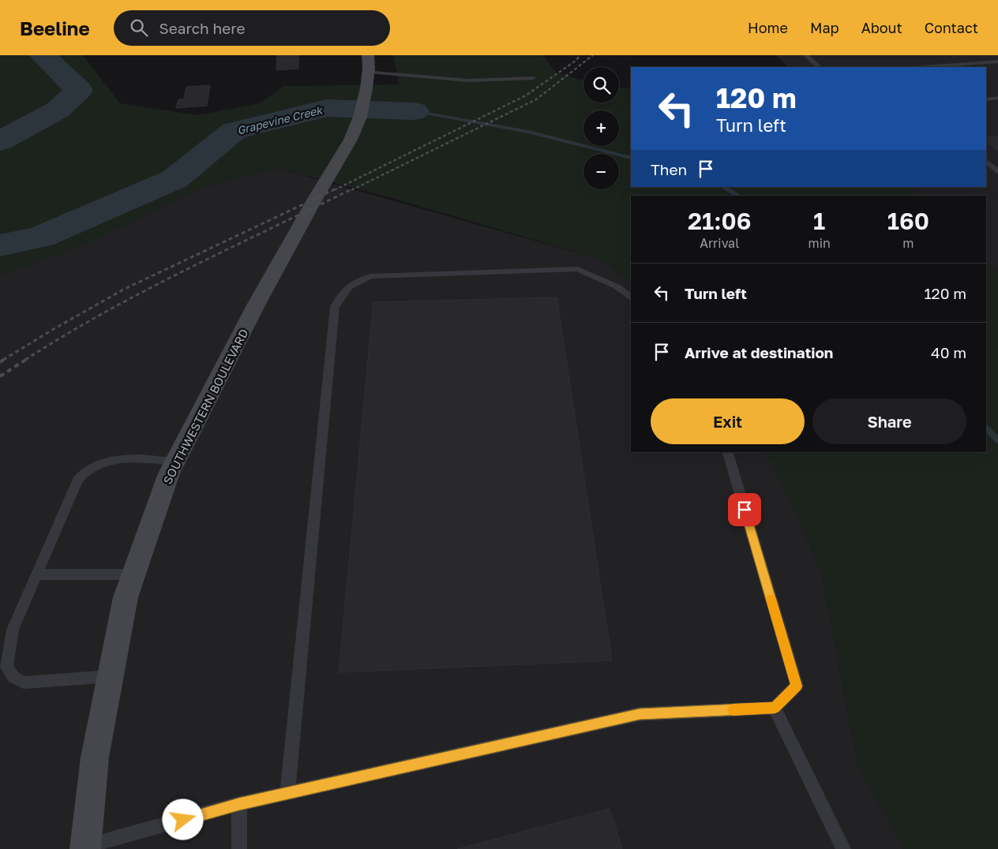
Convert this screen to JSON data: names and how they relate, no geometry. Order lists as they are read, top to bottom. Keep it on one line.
{"streets":{"street":["SOUTHWESTERN BOULEVARD"]},"water":["Grapevine Creek"],"page":{"header":"Beeline","search":"Search here","nav":["Home","Map","About","Contact"],"map_buttons":["+","−"],"turn":["120 m","Turn left"],"then":"Then","eta":["21:06","Arrival","1","min","160","m"],"list":[{"name":"Turn left","value":"120 m"},{"name":"Arrive at destination","value":"40 m"}],"buttons":["Exit","Share"]}}
